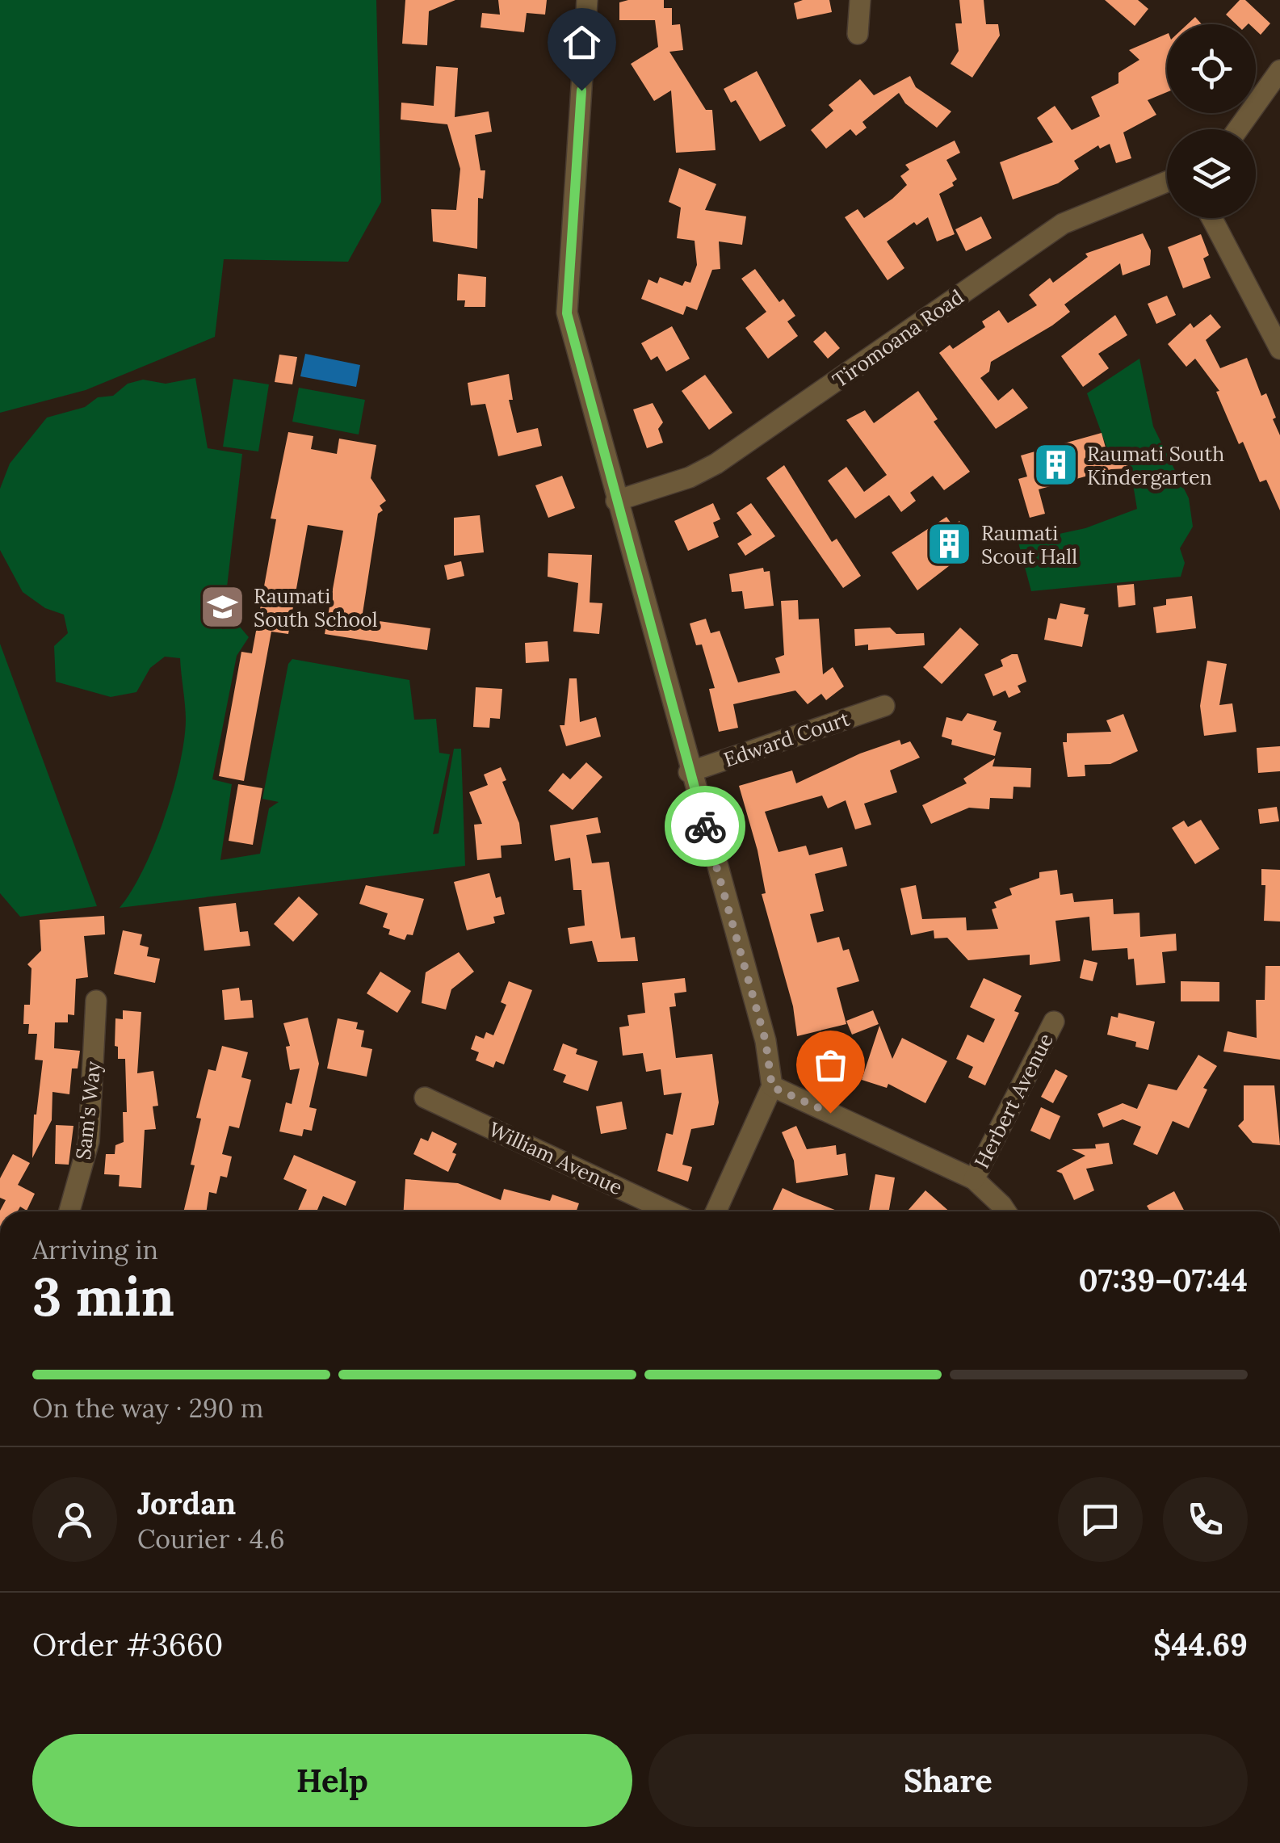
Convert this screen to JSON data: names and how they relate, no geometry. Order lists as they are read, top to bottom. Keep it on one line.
{"streets":{"street":["Tiromoana Road","Edward Court","Herbert Avenue","Sam's Way","William Avenue"]},"places":{"building":["Raumati South Kindergarten","Raumati Scout Hall"],"school or university":["Raumati South School"]},"page":{"heading":["3 min","Arriving in","07:39–07:44"],"panel":["Jordan","Courier · 4.6","Order #3660","$44.69"],"bar":"On the way · 290 m","buttons":["Help","Share"]}}
